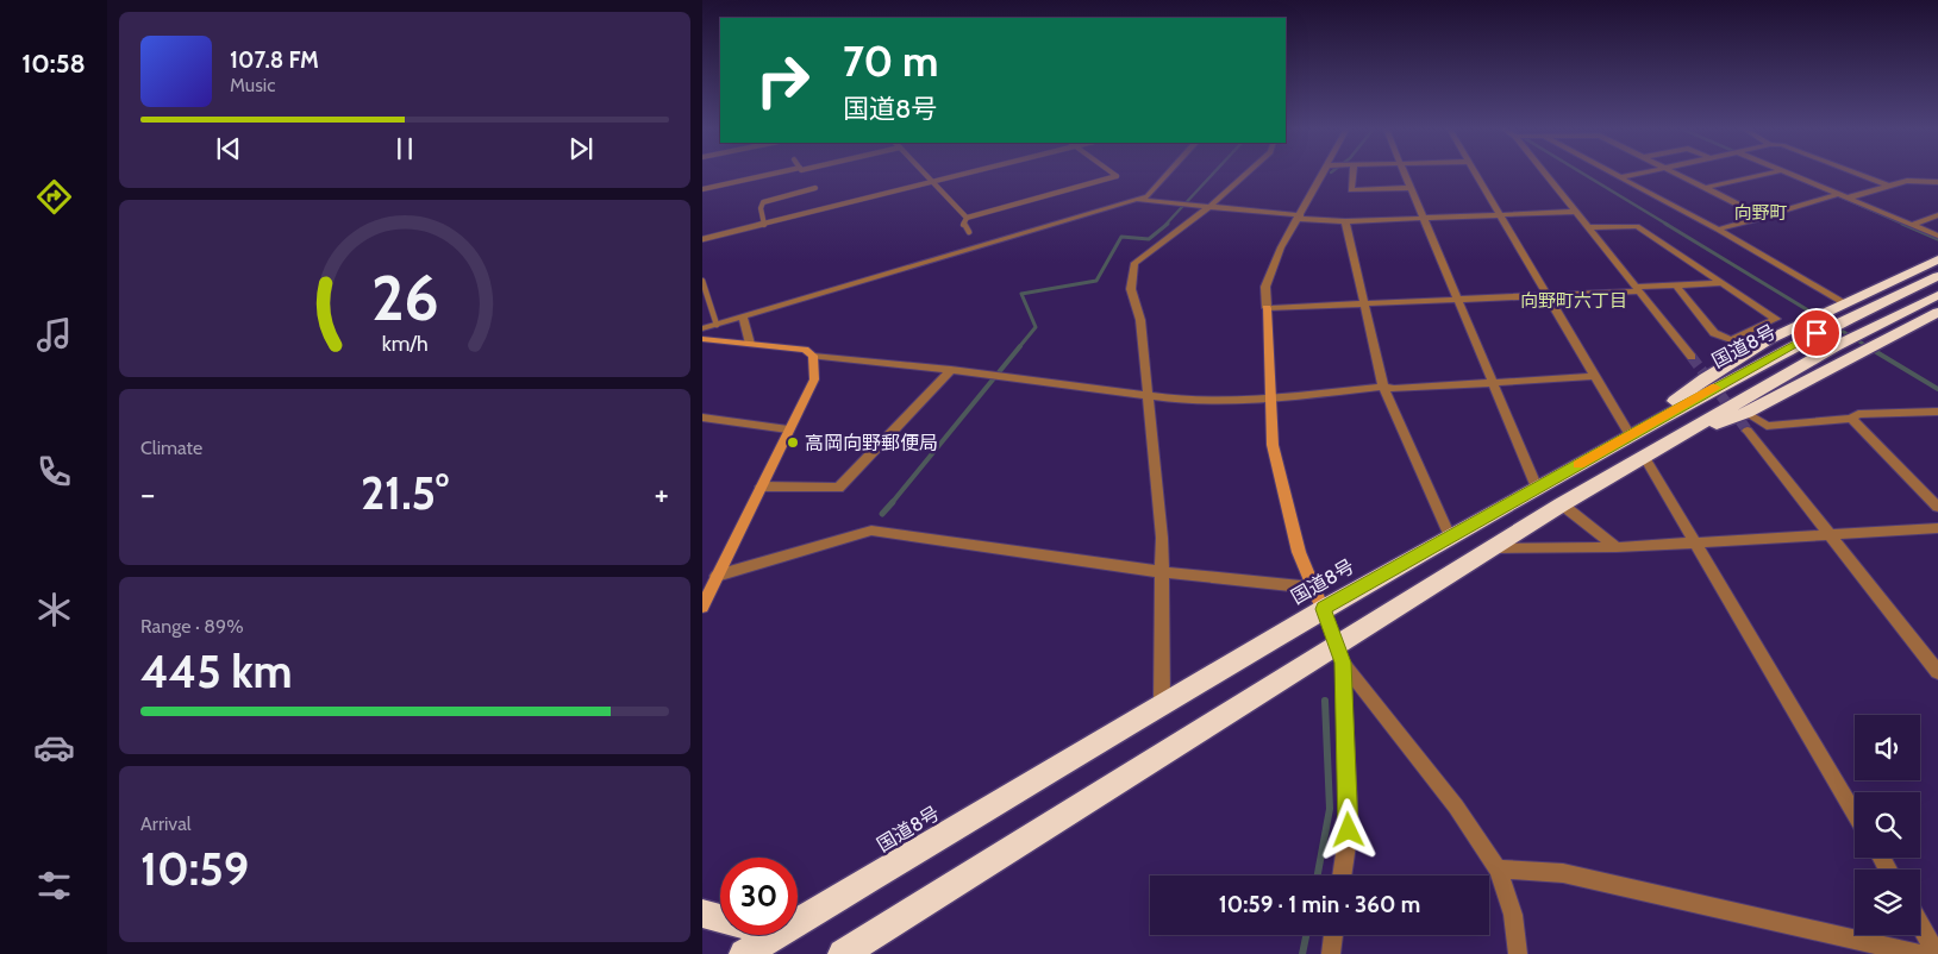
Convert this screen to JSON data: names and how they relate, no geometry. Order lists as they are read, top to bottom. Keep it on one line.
{"streets":{"highway":["国道8号"]},"districts":["向野町","向野町六丁目"],"places":["高岡向野郵便局"],"page":{"tabs":"10:58","turn":["70 m","国道8号"],"song":["107.8 FM","Music"],"tile":["Climate",["Range · 89%","445 km"],["Arrival","10:59"]],"heat":["−","21.5°","+"],"limit":"30","trip":"10:59 · 1 min · 360 m","gauge":["26","km/h"]}}
